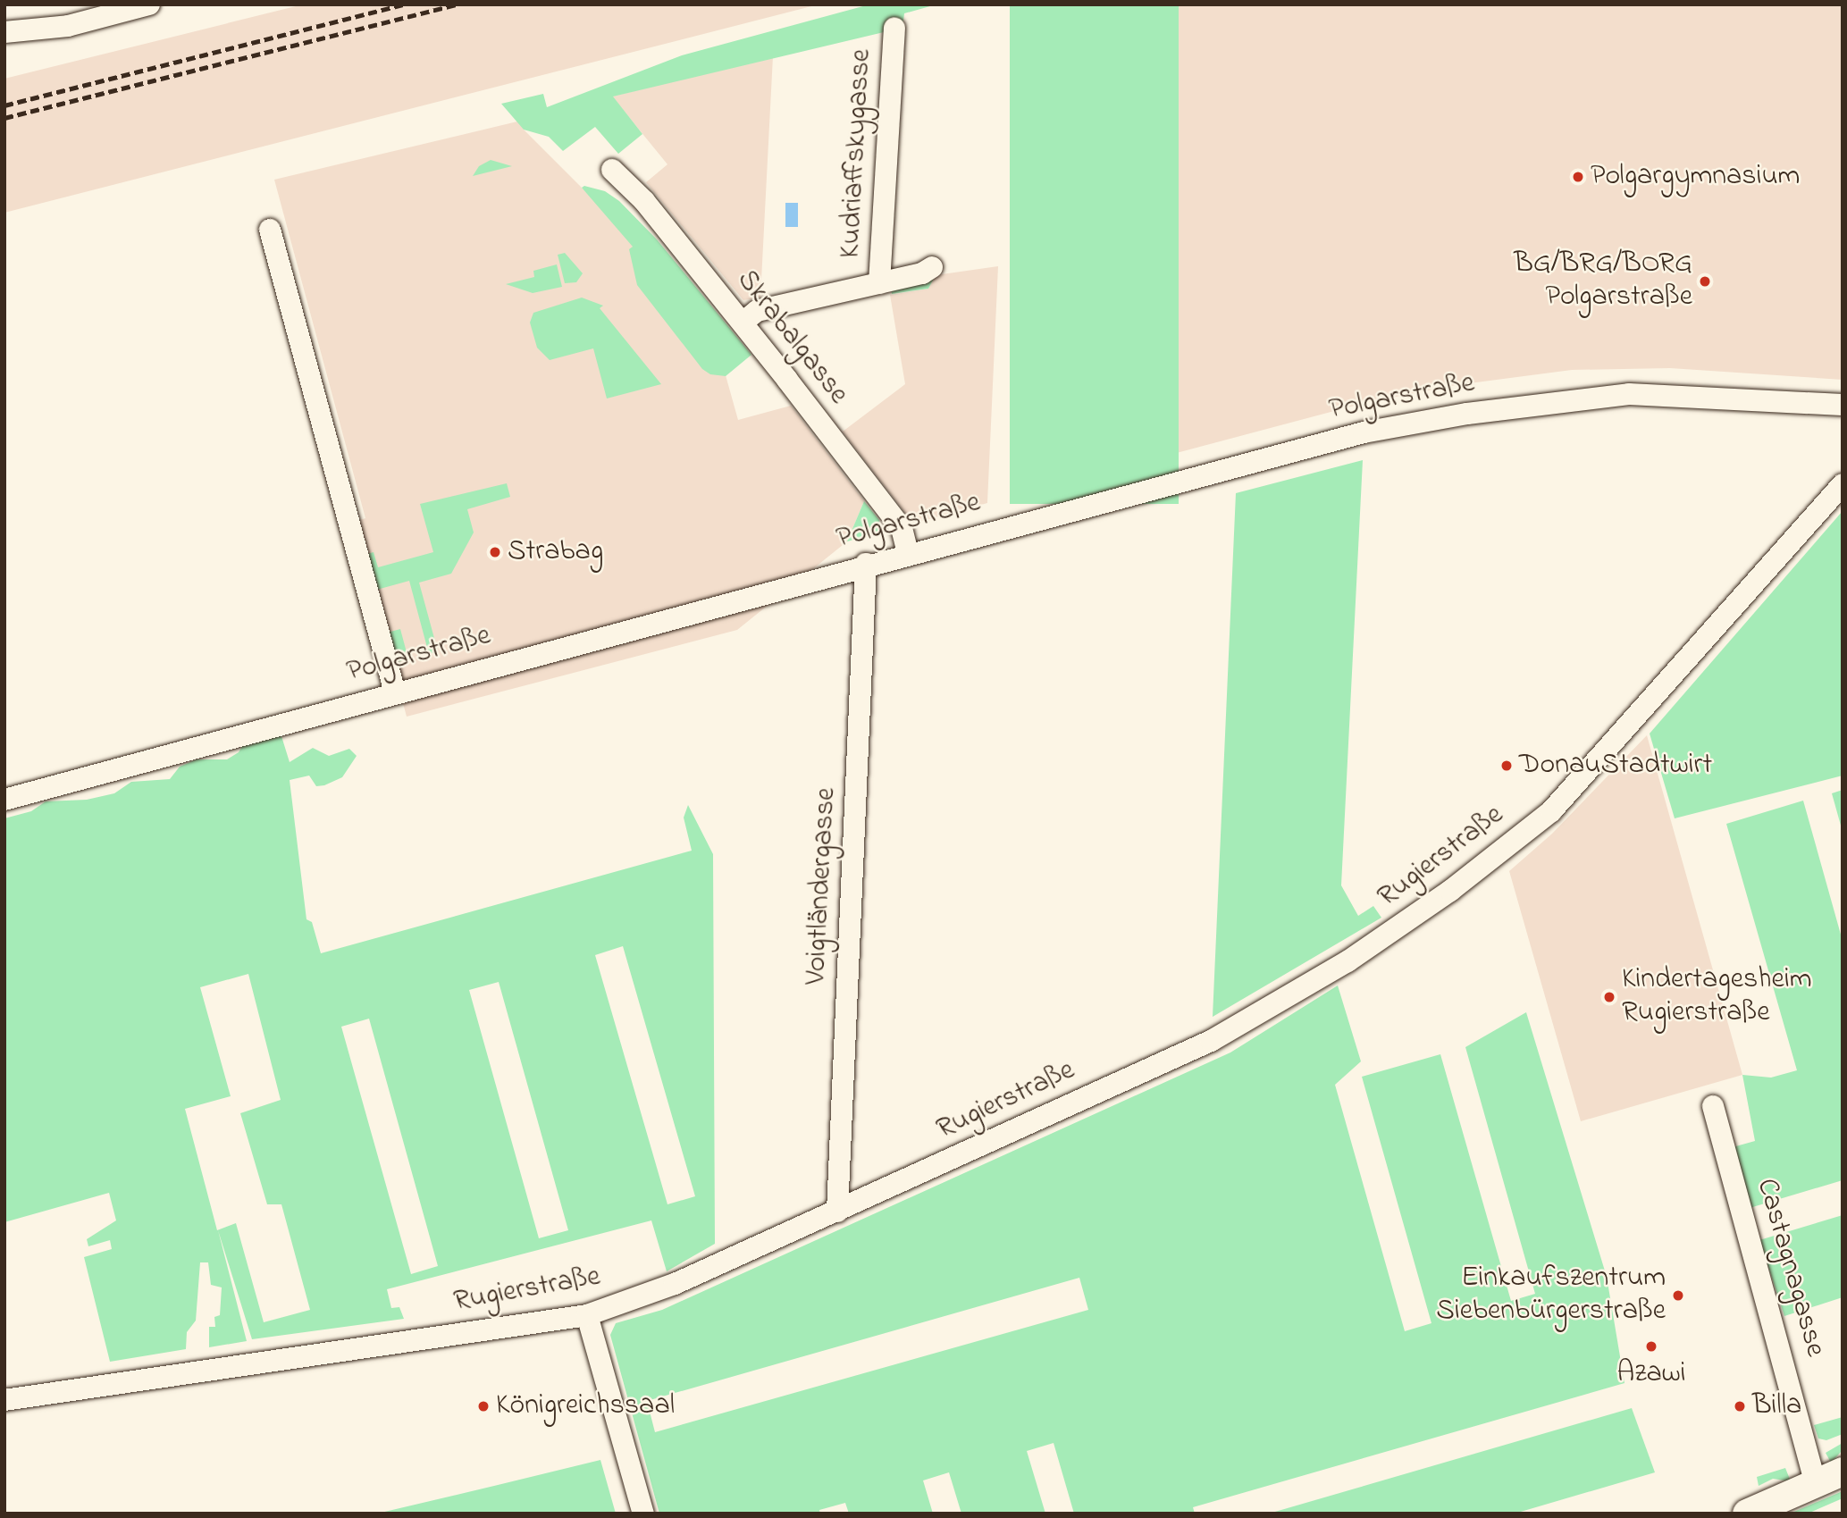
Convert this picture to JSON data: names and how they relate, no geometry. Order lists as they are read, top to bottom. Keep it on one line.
{"streets":{"street":["Kudriaffskygasse","Skrabalgasse","Polgarstraße","Rugierstraße","Voigtländergasse","Castagnagasse"]},"crossings":[["Skrabalgasse","Polgarstraße"],["Polgarstraße","Voigtländergasse"],["Rugierstraße","Voigtländergasse"]],"places":["Polgargymnasium","BG/BRG/BORG Polgarstraße","Strabag","DonauStadtwirt","Kindertagesheim Rugierstraße","Einkaufszentrum Siebenbürgerstraße","Azawi","Königreichssaal","Billa"]}
